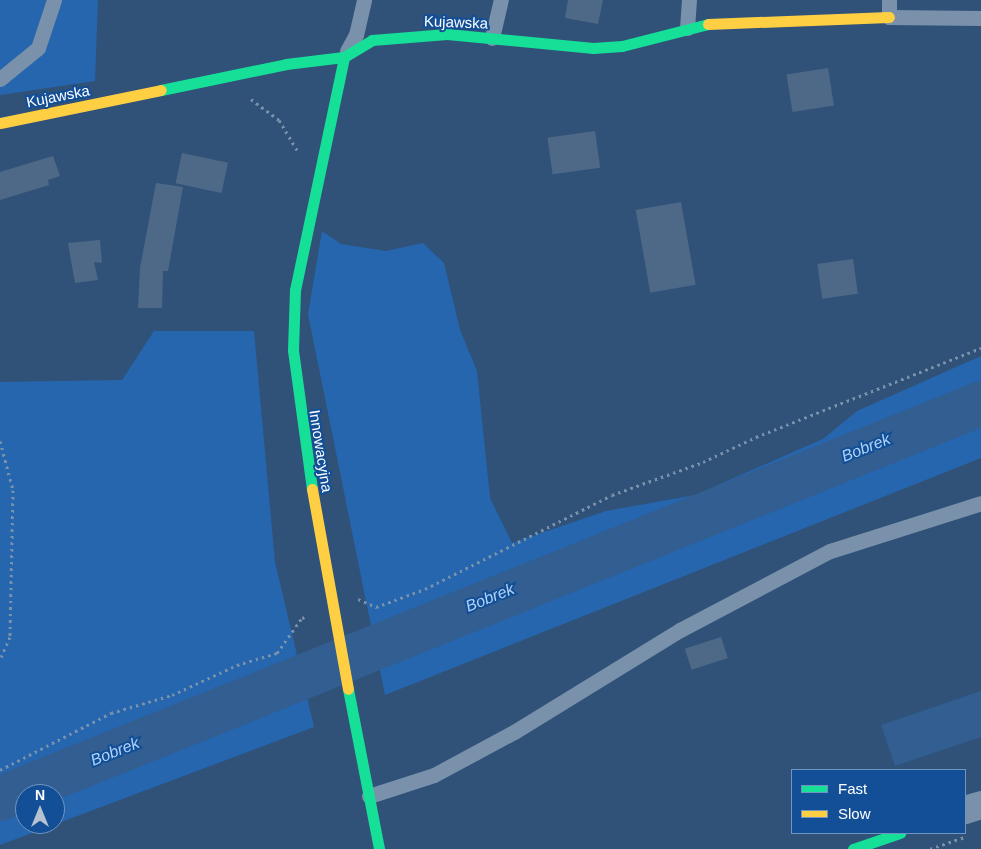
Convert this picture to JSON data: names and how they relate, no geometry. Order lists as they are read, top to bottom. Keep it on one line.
{"streets":{"street":["Kujawska","Innowacyjna"]},"crossings":[["Kujawska","Innowacyjna"]],"water":["Bobrek"],"legend":["Fast","Slow"],"north":"top"}
